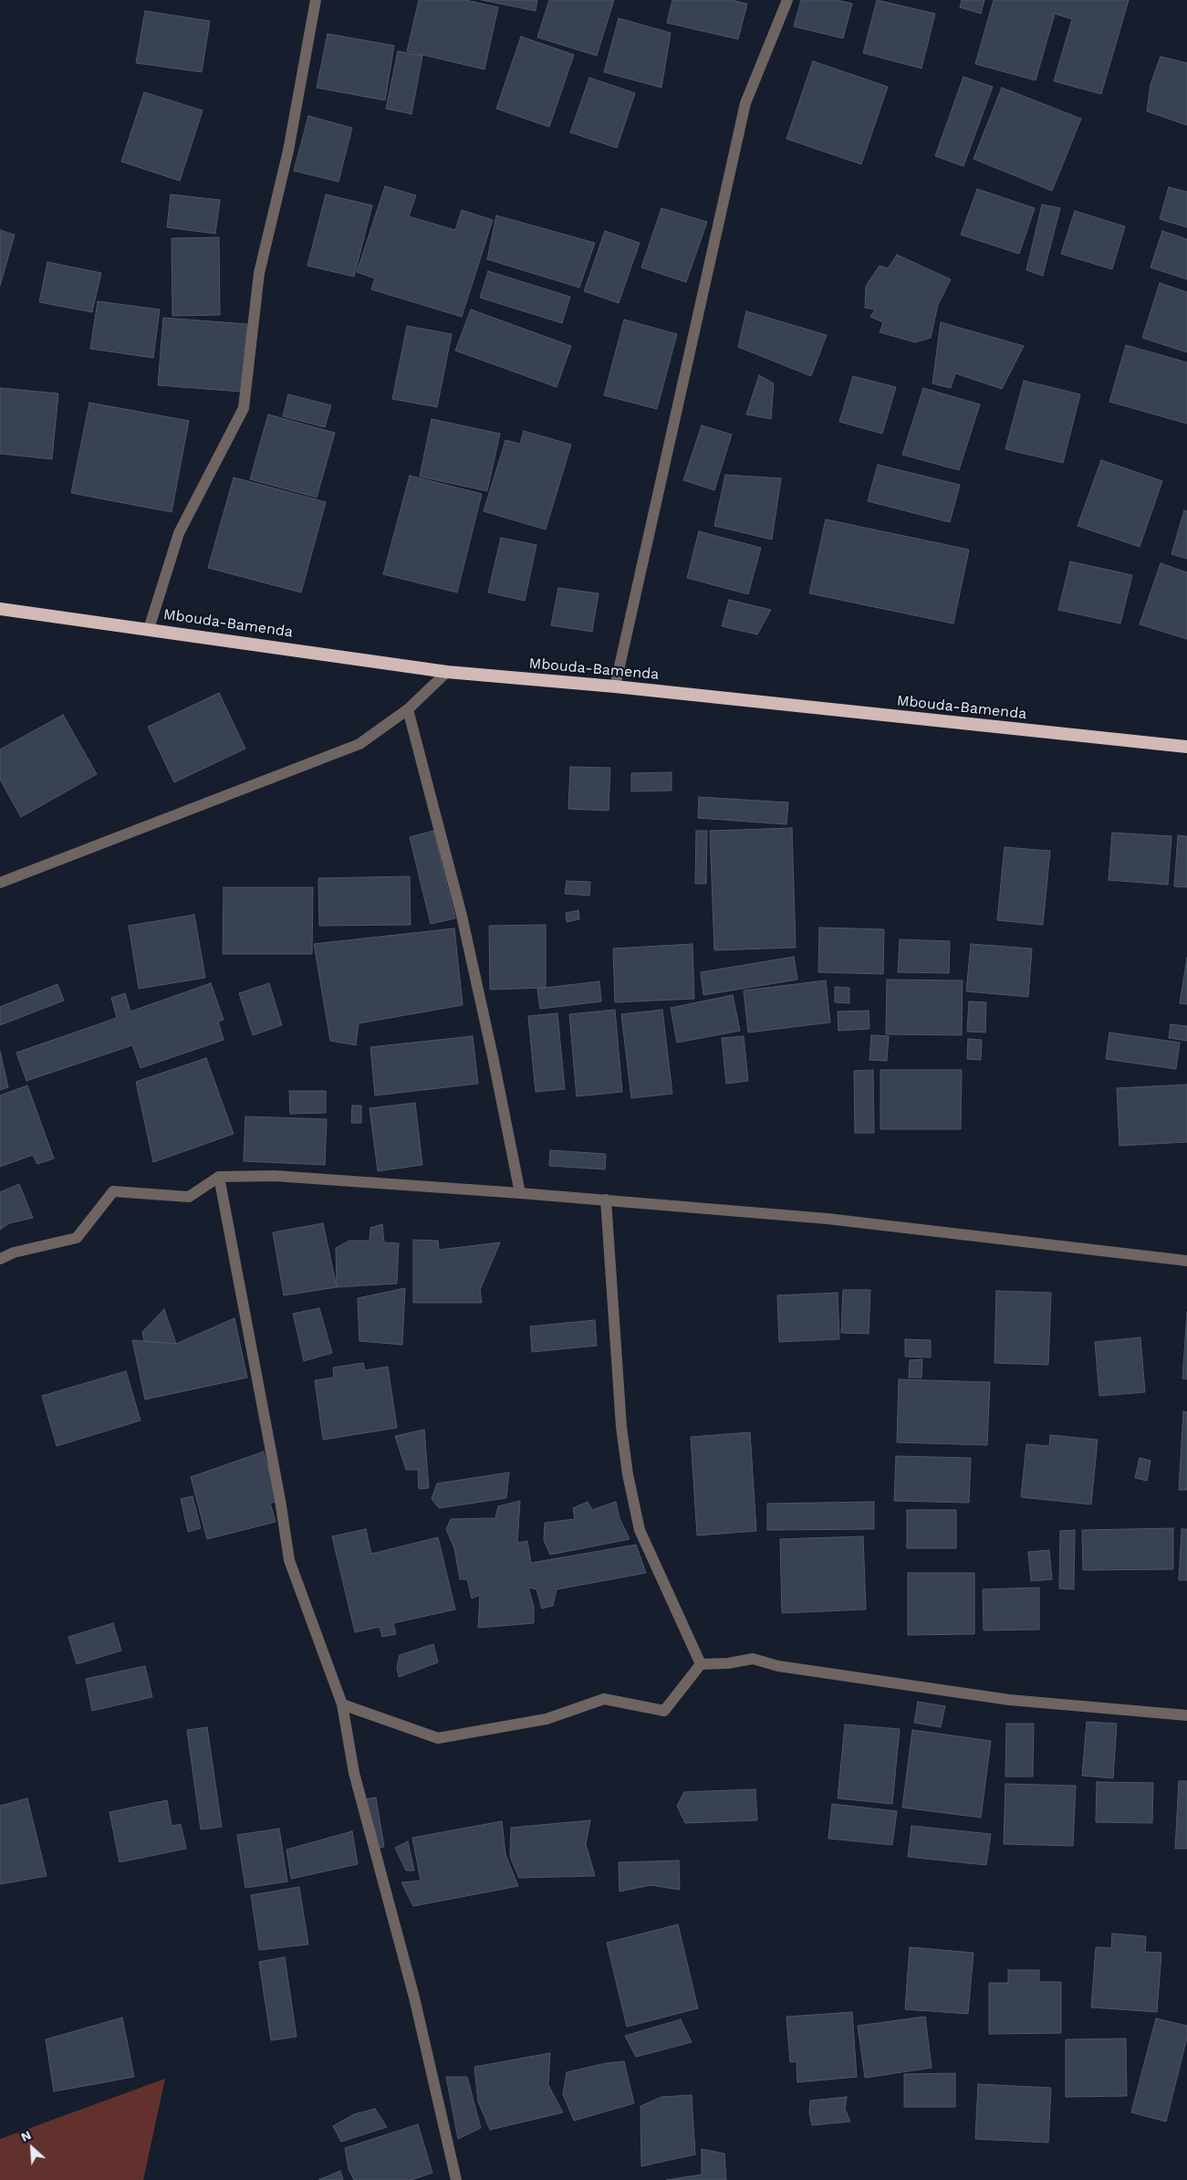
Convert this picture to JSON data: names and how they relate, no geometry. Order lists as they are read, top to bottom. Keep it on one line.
{"streets":{"highway":["Mbouda-Bamenda"]},"north":"top left"}
